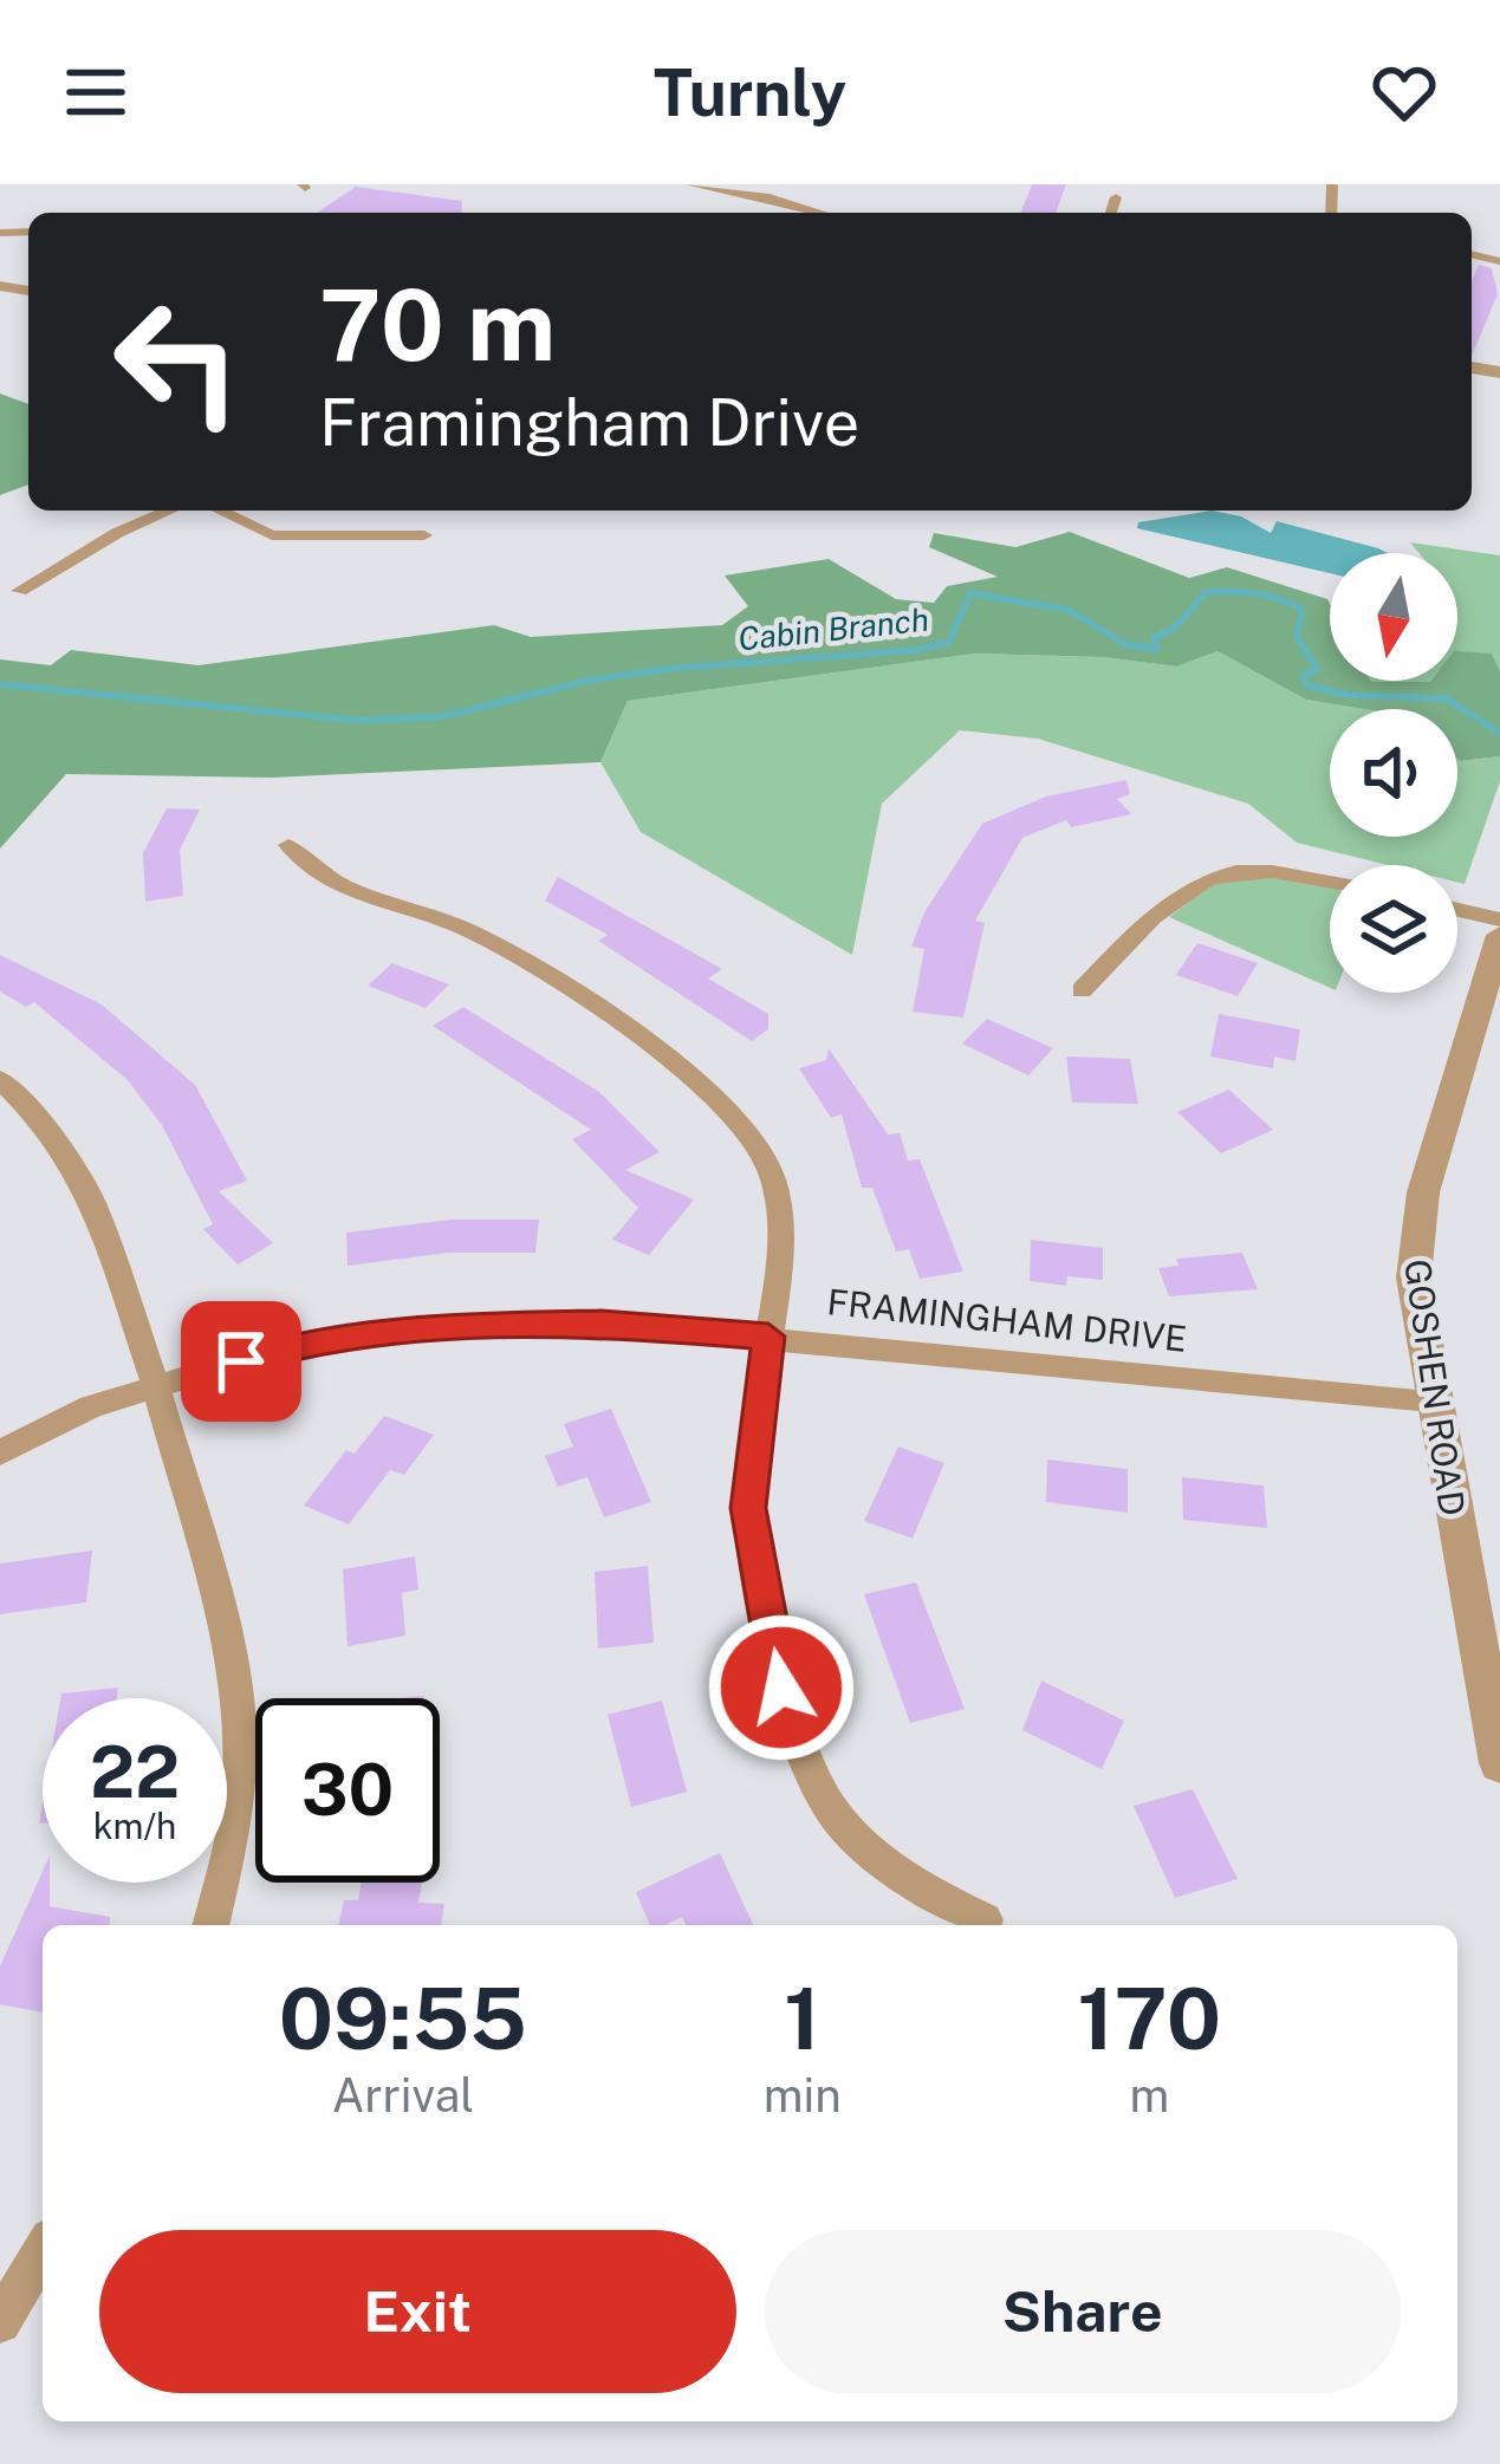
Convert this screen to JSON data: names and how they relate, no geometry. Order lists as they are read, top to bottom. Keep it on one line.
{"streets":{"street":["FRAMINGHAM DRIVE","GOSHEN ROAD"]},"crossings":[["FRAMINGHAM DRIVE","GOSHEN ROAD"]],"water":["Cabin Branch"],"north":"bottom","page":{"header":"Turnly","turn":["70 m","Framingham Drive"],"speed":"22 km/h","limit":"30","eta":["09:55","Arrival","1","min","170","m"],"buttons":["Exit","Share"]}}
